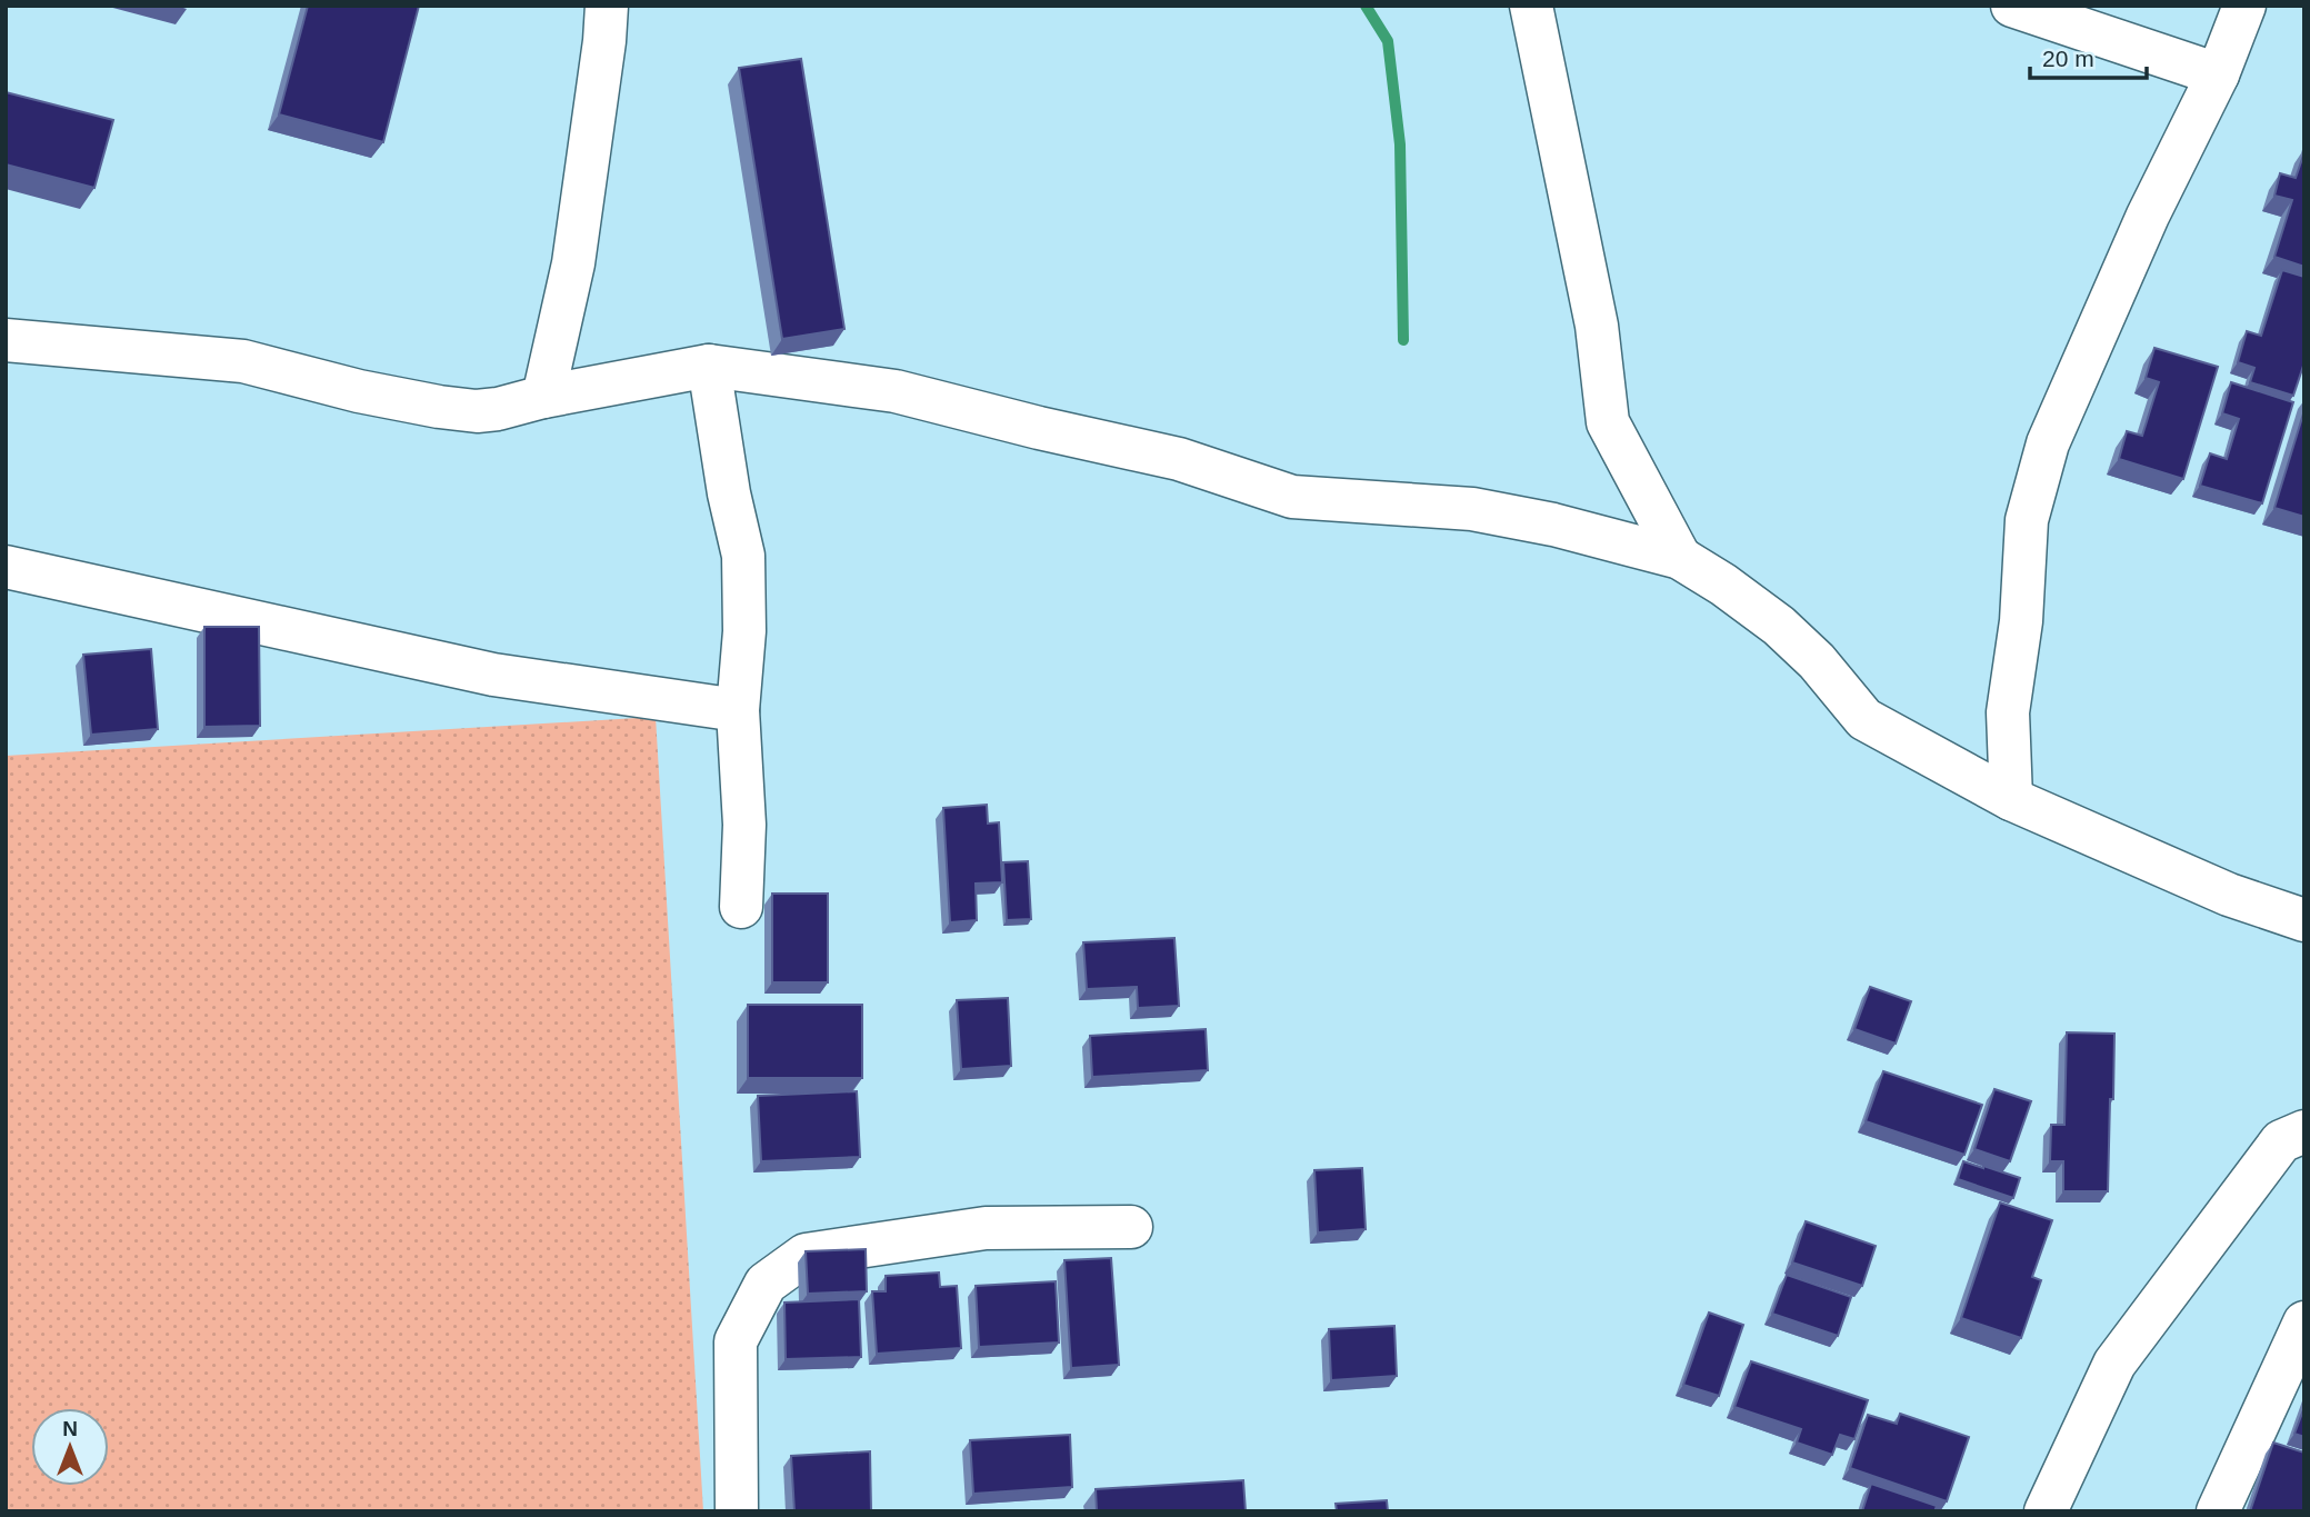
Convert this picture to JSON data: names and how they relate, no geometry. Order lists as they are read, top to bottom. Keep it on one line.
{"scale_bar":"20 m","north":"top"}
